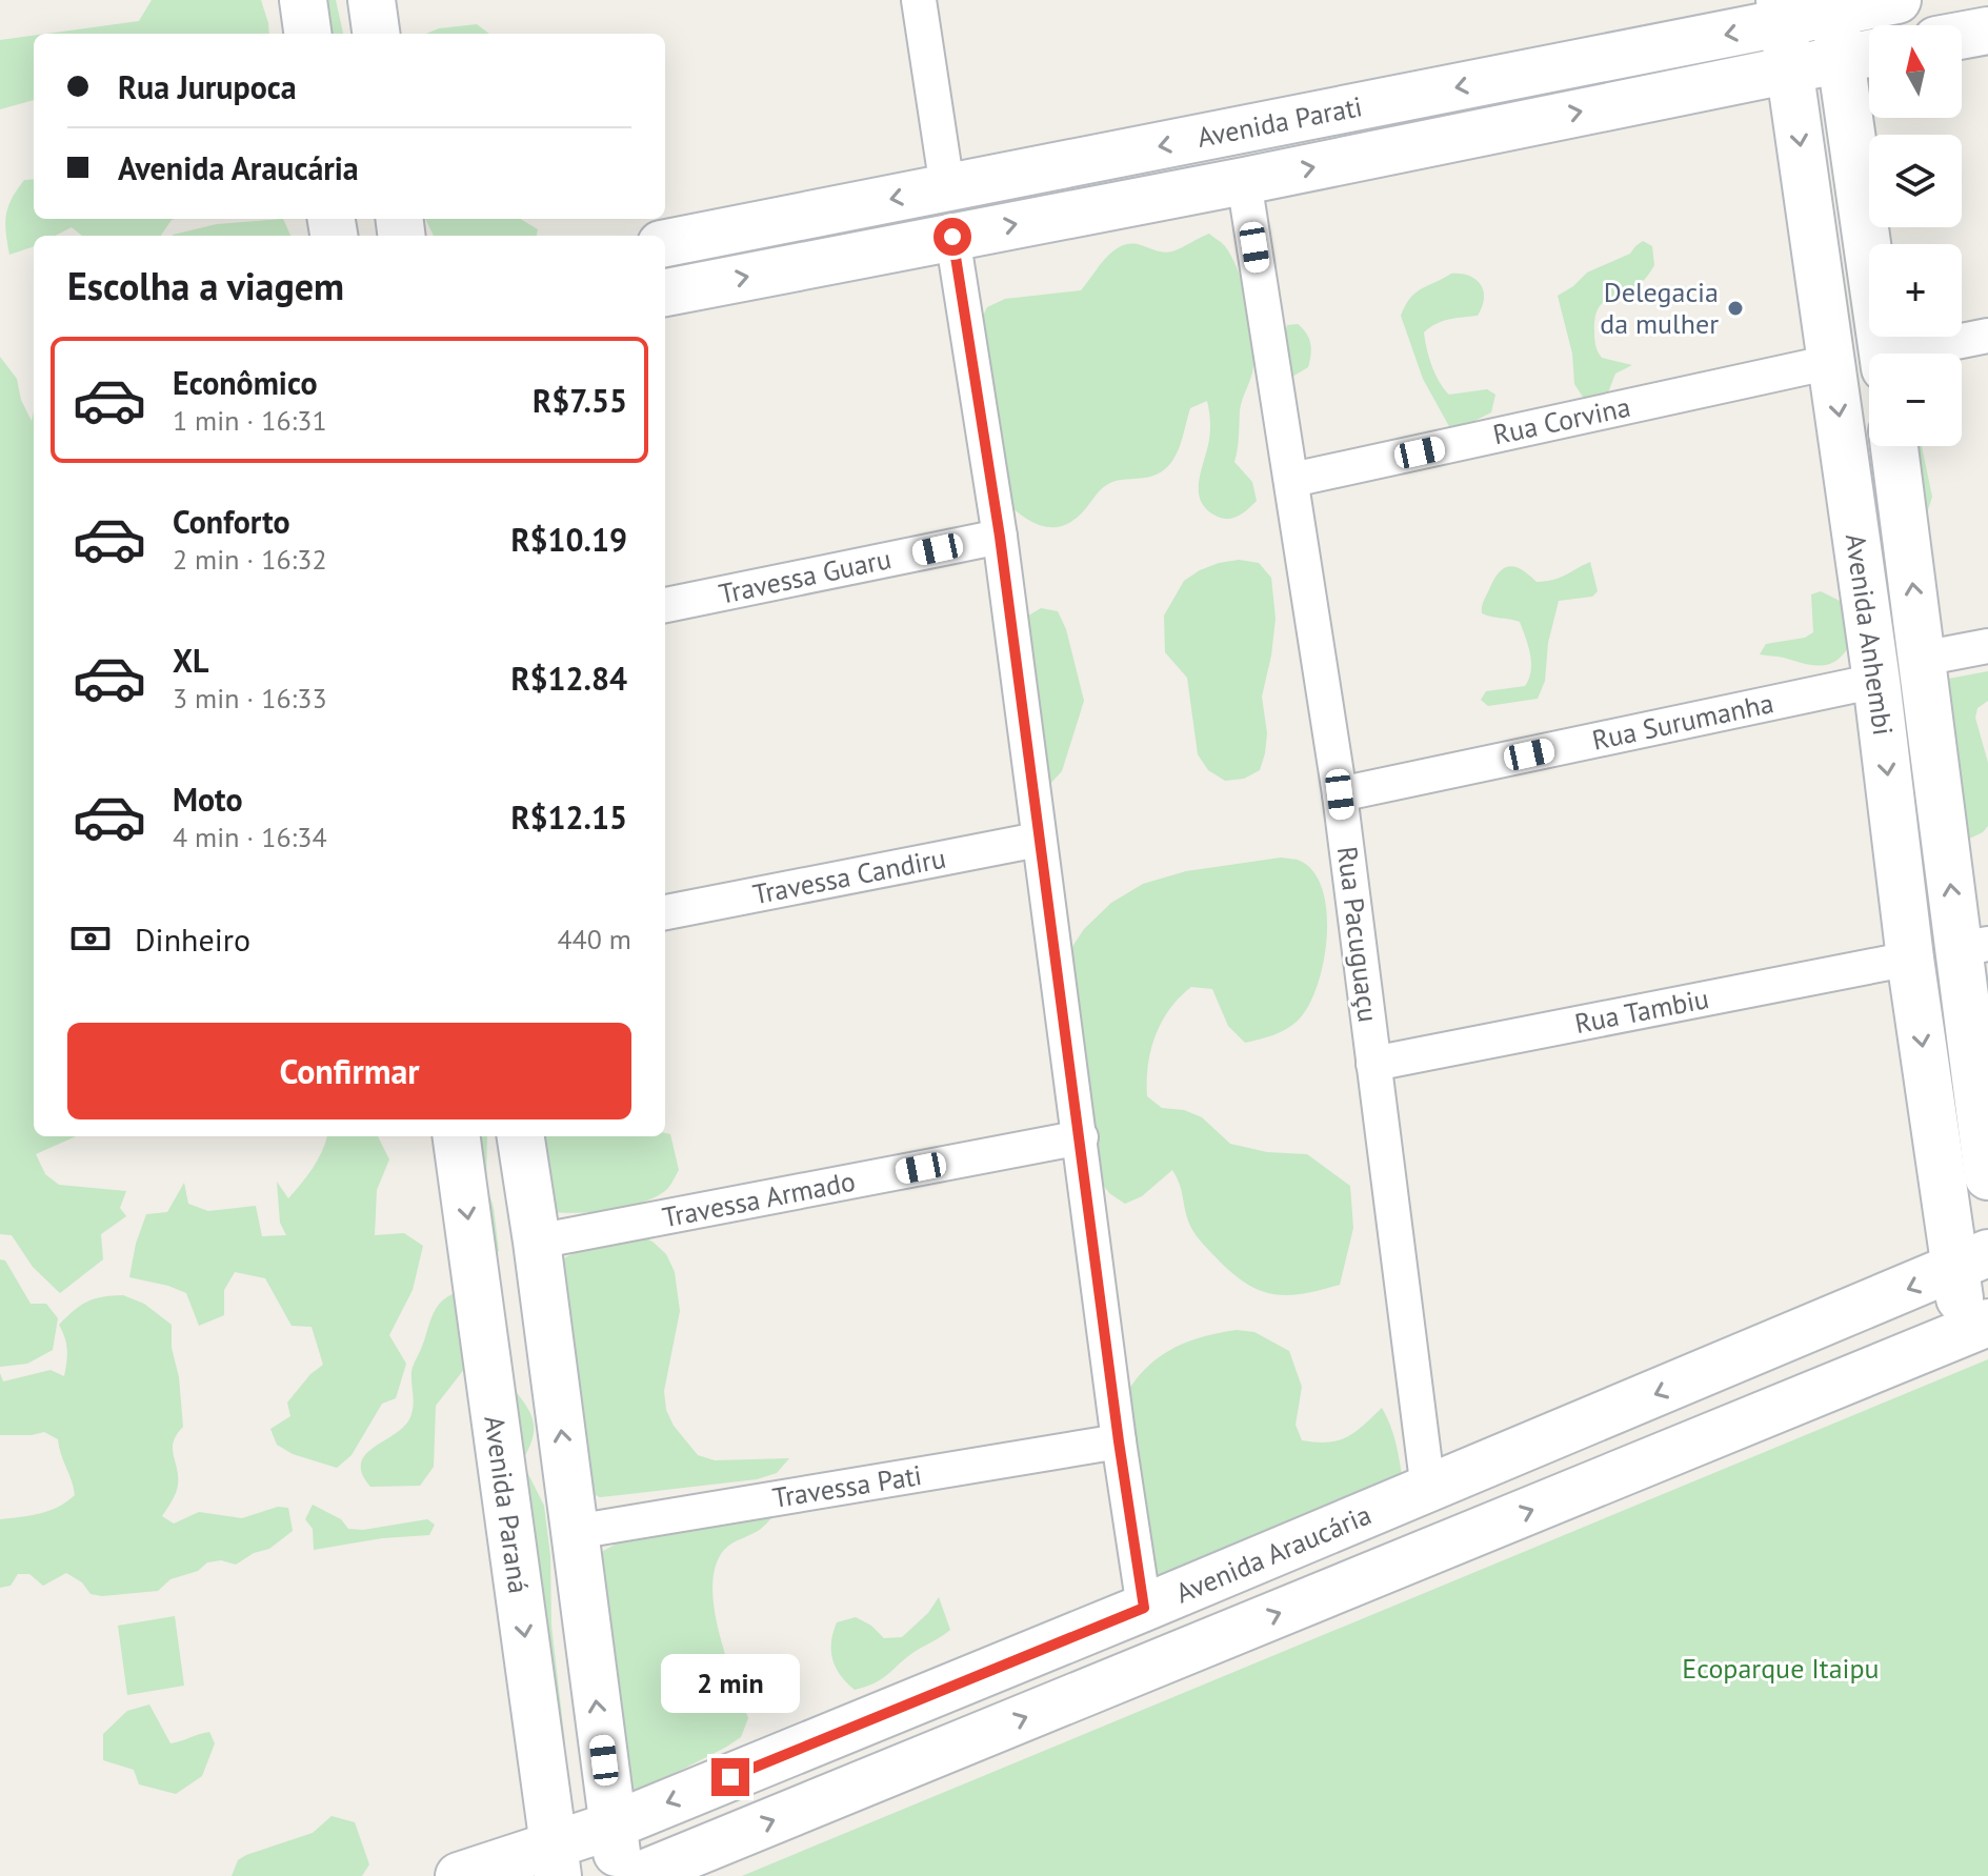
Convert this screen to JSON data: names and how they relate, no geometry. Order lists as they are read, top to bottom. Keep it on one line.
{"streets":{"street":["Avenida Parati","Rua Corvina","Travessa Guaru","Avenida Anhembi","Rua Surumanha","Travessa Candiru","Rua Pacuguaçu","Rua Tambiu","Travessa Armado","Travessa Pati","Avenida Paraná","Avenida Araucária"]},"crossings":[["Avenida Parati","Avenida Anhembi"],["Avenida Parati","Rua Pacuguaçu"],["Rua Corvina","Avenida Anhembi"],["Rua Corvina","Rua Pacuguaçu"],["Avenida Anhembi","Rua Surumanha"],["Avenida Anhembi","Rua Tambiu"],["Avenida Anhembi","Avenida Araucária"],["Rua Surumanha","Rua Pacuguaçu"],["Rua Pacuguaçu","Rua Tambiu"],["Rua Pacuguaçu","Avenida Araucária"],["Avenida Paraná","Avenida Araucária"]],"parks":["Ecoparque Itaipu"],"places":["Delegacia da mulher"],"north":"top","page":{"map_buttons":["+","−"],"banner":["Rua Jurupoca","Avenida Araucária"],"heading":"Escolha a viagem","list":[{"name":"Econômico","note":"1 min · 16:31","value":"R$7.55"},{"name":"Conforto","note":"2 min · 16:32","value":"R$10.19"},{"name":"XL","note":"3 min · 16:33","value":"R$12.84"},{"name":"Moto","note":"4 min · 16:34","value":"R$12.15"}],"pay":["Dinheiro","440 m"],"buttons":"Confirmar","bubble":"2 min"}}
